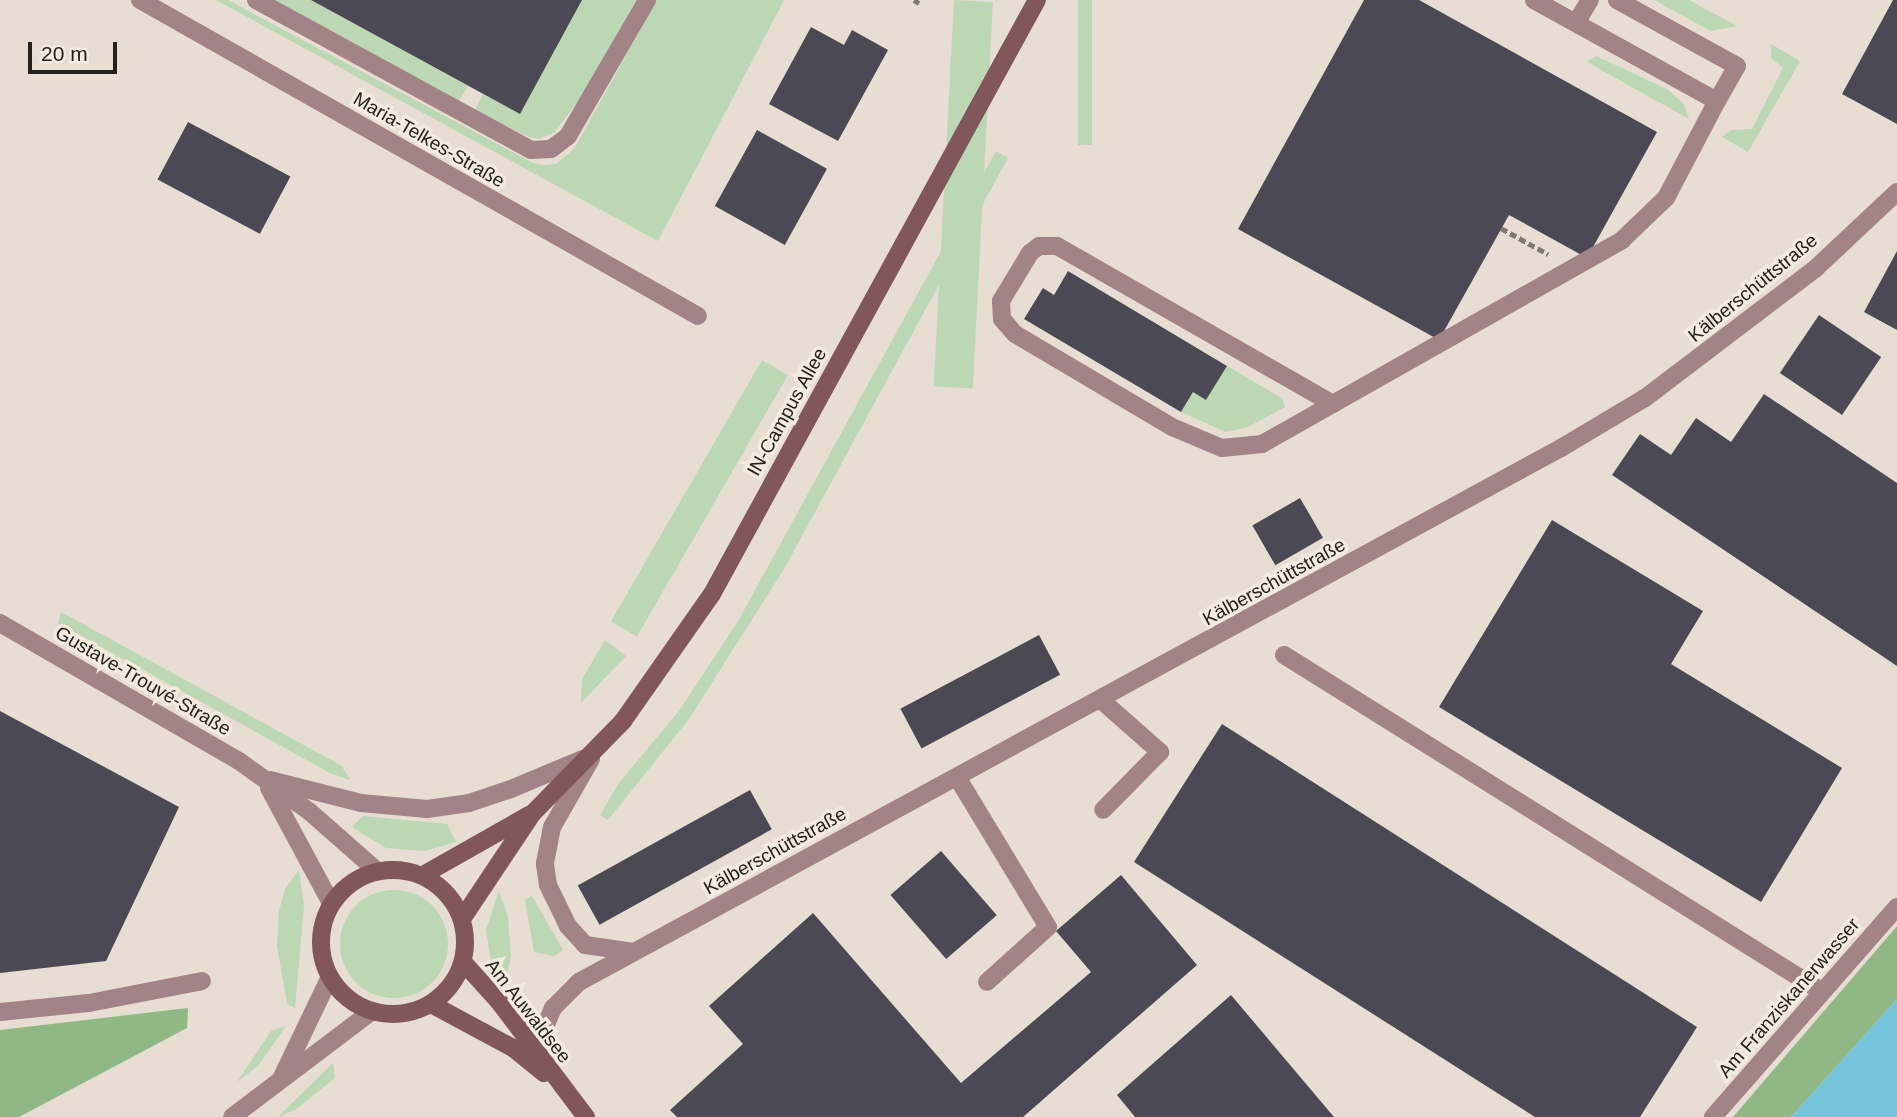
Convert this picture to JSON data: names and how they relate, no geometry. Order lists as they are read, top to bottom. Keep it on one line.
{"streets":{"street":["Maria-Telkes-Straße","Kälberschüttstraße","IN-Campus Allee","Gustave-Trouvé-Straße","Am Franziskanerwasser","Am Auwaldsee"]},"crossings":[["Kälberschüttstraße","Am Auwaldsee"],["IN-Campus Allee","Gustave-Trouvé-Straße"],["IN-Campus Allee","Am Auwaldsee"],["Gustave-Trouvé-Straße","Am Auwaldsee"]],"scale_bar":"20 m"}
